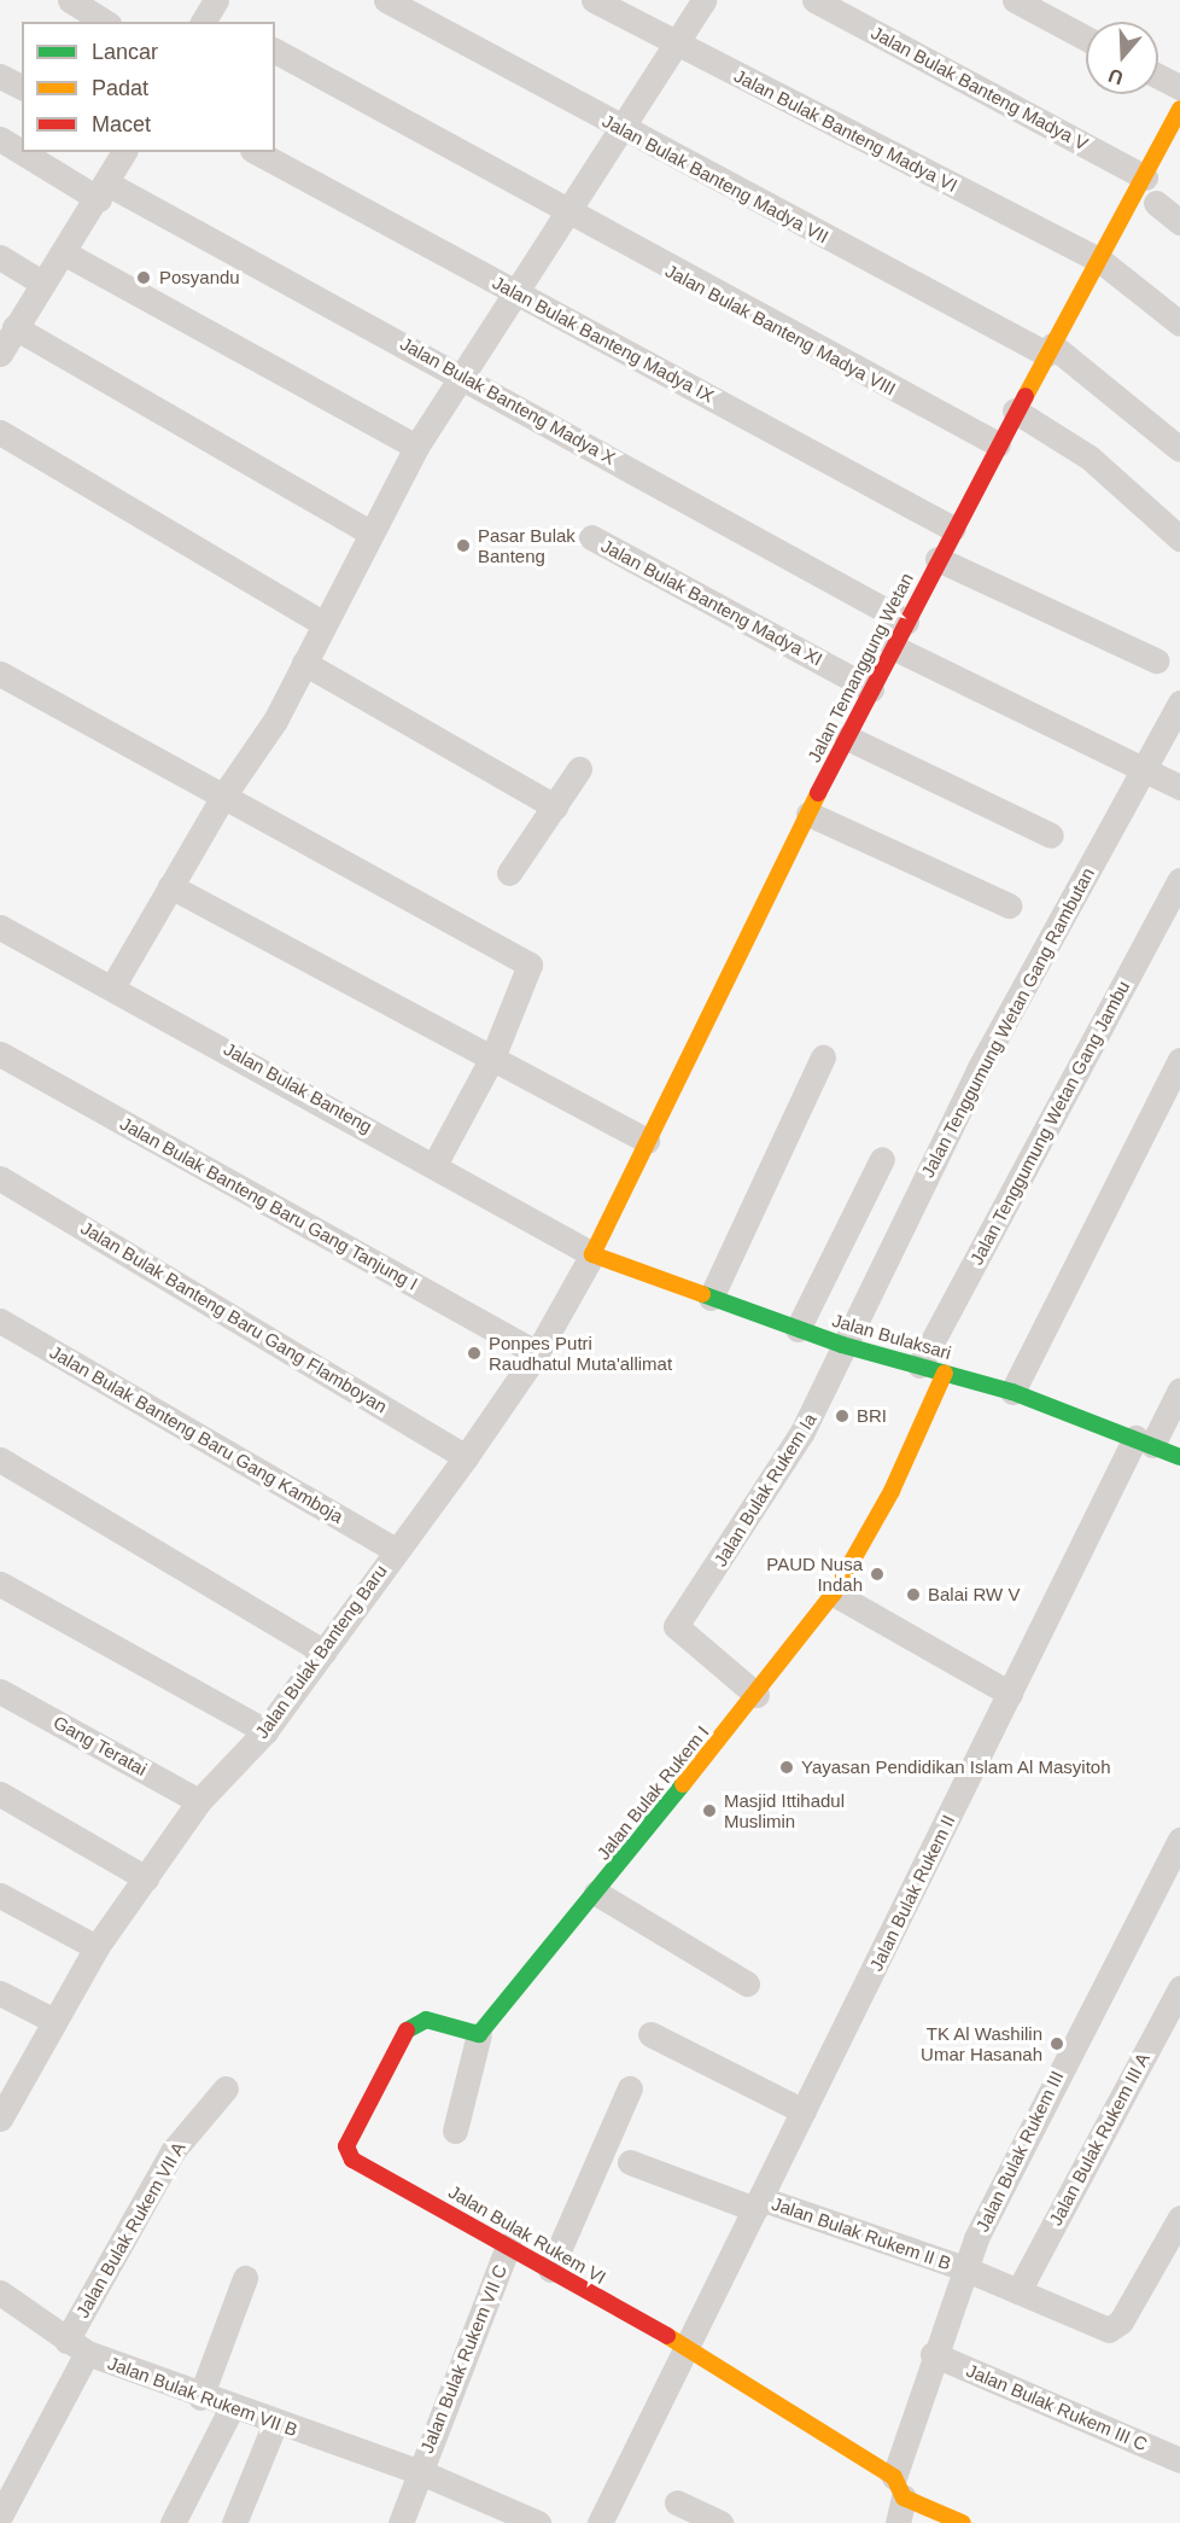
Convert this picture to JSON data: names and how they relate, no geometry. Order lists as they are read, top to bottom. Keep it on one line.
{"streets":{"street":["Jalan Bulak Banteng Madya V","Jalan Bulak Banteng Madya VI","Jalan Bulak Banteng Madya VII","Jalan Bulak Banteng Madya VIII","Jalan Bulak Banteng Madya IX","Jalan Bulak Banteng Madya X","Jalan Bulak Banteng Madya XI","Jalan Temanggung Wetan","Jalan Tenggumung Wetan Gang Rambutan","Jalan Bulak Banteng","Jalan Tenggumung Wetan Gang Jambu","Jalan Bulak Banteng Baru Gang Tanjung I","Jalan Bulak Banteng Baru Gang Flamboyan","Jalan Bulaksari","Jalan Bulak Banteng Baru Gang Kamboja","Jalan Bulak Rukem Ia","Jalan Bulak Banteng Baru","Gang Teratai","Jalan Bulak Rukem I","Jalan Bulak Rukem II","Jalan Bulak Rukem III A","Jalan Bulak Rukem III","Jalan Bulak Rukem VII A","Jalan Bulak Rukem II B","Jalan Bulak Rukem VI","Jalan Bulak Rukem VII C","Jalan Bulak Rukem VII B","Jalan Bulak Rukem III C"]},"crossings":[["Jalan Bulak Banteng Madya V","Jalan Temanggung Wetan"],["Jalan Bulak Banteng Madya VI","Jalan Temanggung Wetan"],["Jalan Bulak Banteng Madya VII","Jalan Temanggung Wetan"],["Jalan Bulak Banteng Madya VIII","Jalan Temanggung Wetan"],["Jalan Bulak Banteng Madya IX","Jalan Temanggung Wetan"],["Jalan Bulak Banteng Madya X","Jalan Temanggung Wetan"],["Jalan Bulak Banteng Madya XI","Jalan Temanggung Wetan"],["Jalan Temanggung Wetan","Jalan Bulak Banteng"],["Jalan Temanggung Wetan","Jalan Bulaksari"],["Jalan Temanggung Wetan","Jalan Bulak Banteng Baru"],["Jalan Tenggumung Wetan Gang Rambutan","Jalan Bulaksari"],["Jalan Tenggumung Wetan Gang Rambutan","Jalan Bulak Rukem Ia"],["Jalan Bulak Banteng","Jalan Bulaksari"],["Jalan Bulak Banteng","Jalan Bulak Banteng Baru"],["Jalan Tenggumung Wetan Gang Jambu","Jalan Bulaksari"],["Jalan Tenggumung Wetan Gang Jambu","Jalan Bulak Rukem I"],["Jalan Bulak Banteng Baru Gang Tanjung I","Jalan Bulak Banteng Baru"],["Jalan Bulak Banteng Baru Gang Flamboyan","Jalan Bulak Banteng Baru"],["Jalan Bulaksari","Jalan Bulak Rukem Ia"],["Jalan Bulaksari","Jalan Bulak Banteng Baru"],["Jalan Bulaksari","Jalan Bulak Rukem I"],["Jalan Bulaksari","Jalan Bulak Rukem II"],["Jalan Bulak Banteng Baru Gang Kamboja","Jalan Bulak Banteng Baru"],["Jalan Bulak Rukem Ia","Jalan Bulak Rukem I"],["Jalan Bulak Banteng Baru","Gang Teratai"],["Jalan Bulak Rukem I","Jalan Bulak Rukem VI"],["Jalan Bulak Rukem II","Jalan Bulak Rukem II B"],["Jalan Bulak Rukem II","Jalan Bulak Rukem VI"],["Jalan Bulak Rukem III A","Jalan Bulak Rukem II B"],["Jalan Bulak Rukem III","Jalan Bulak Rukem II B"],["Jalan Bulak Rukem III","Jalan Bulak Rukem III C"],["Jalan Bulak Rukem VII A","Jalan Bulak Rukem VII B"],["Jalan Bulak Rukem VI","Jalan Bulak Rukem VII C"],["Jalan Bulak Rukem VII C","Jalan Bulak Rukem VII B"]],"places":["Posyandu","Pasar Bulak Banteng","Ponpes Putri Raudhatul Muta'allimat","BRI","PAUD Nusa Indah","Balai RW V","Yayasan Pendidikan Islam Al Masyitoh","Masjid Ittihadul Muslimin","TK Al Washilin Umar Hasanah"],"legend":["Lancar","Padat","Macet"],"north":"bottom"}
